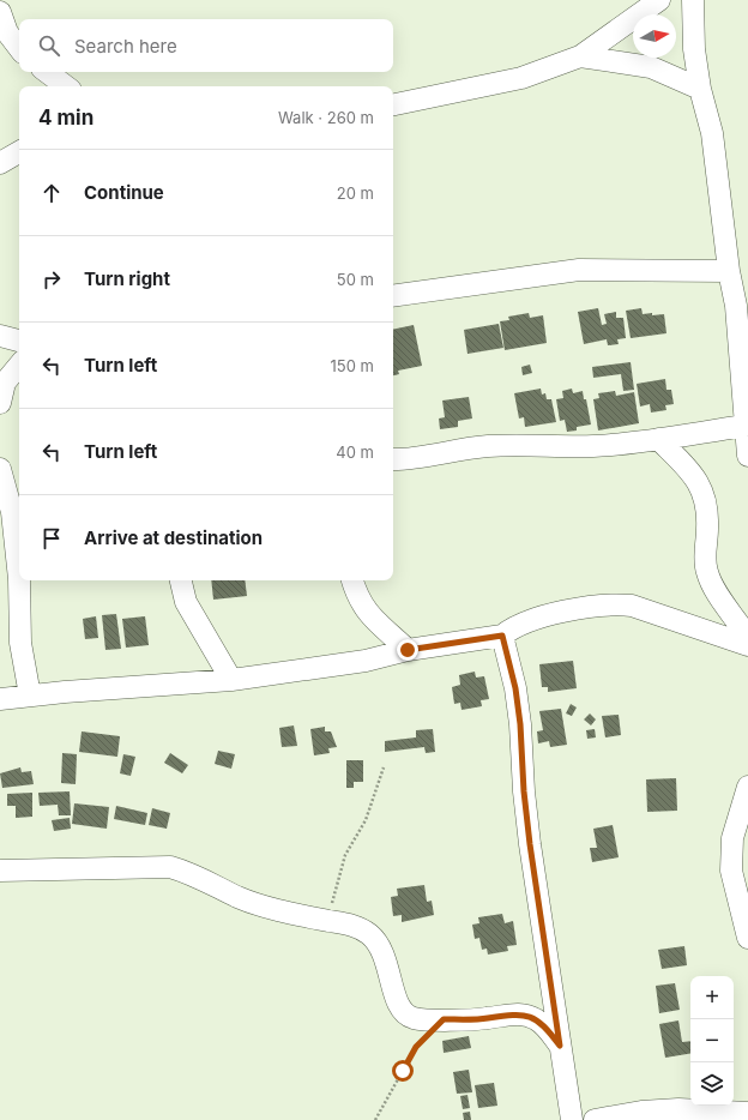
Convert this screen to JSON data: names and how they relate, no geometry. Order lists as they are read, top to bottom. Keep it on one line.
{"north":"right","page":{"search":"Search here","heading":["4 min","Walk · 260 m"],"list":[["Continue","20 m"],["Turn right","50 m"],["Turn left","150 m"],["Turn left","40 m"],"Arrive at destination"],"map_buttons":["+","−"]}}
